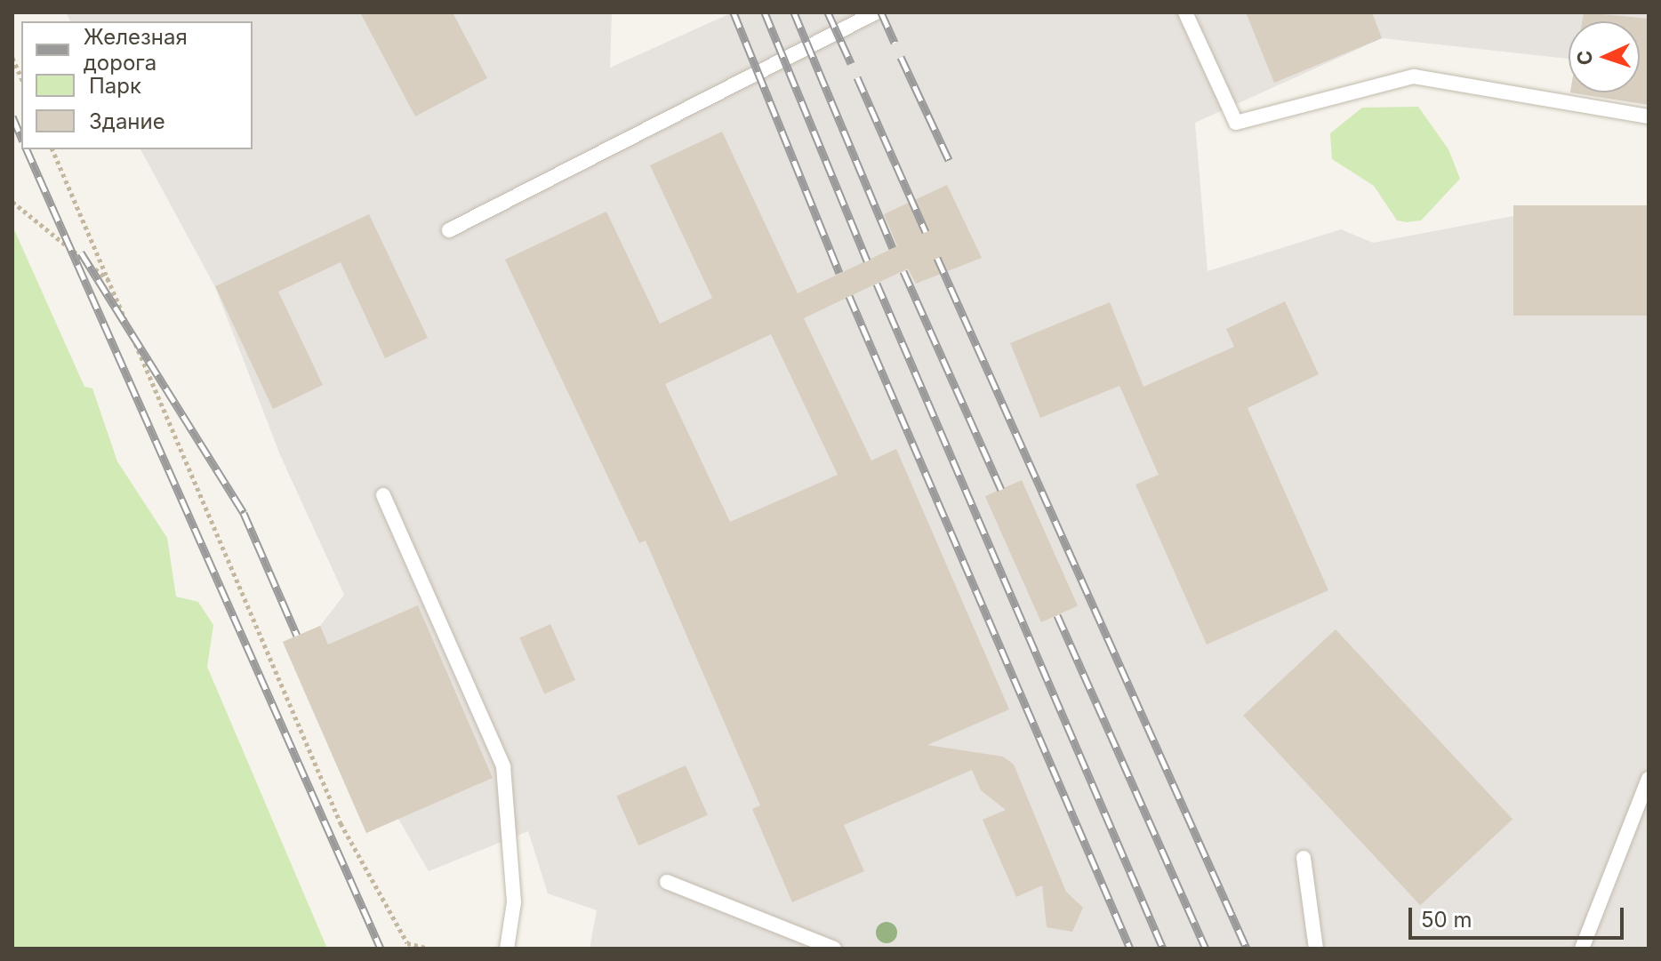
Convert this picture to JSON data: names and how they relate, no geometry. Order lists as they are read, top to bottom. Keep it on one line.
{"legend":["Железная дорога","Парк","Здание"],"scale_bar":"50 m","north":"left"}
